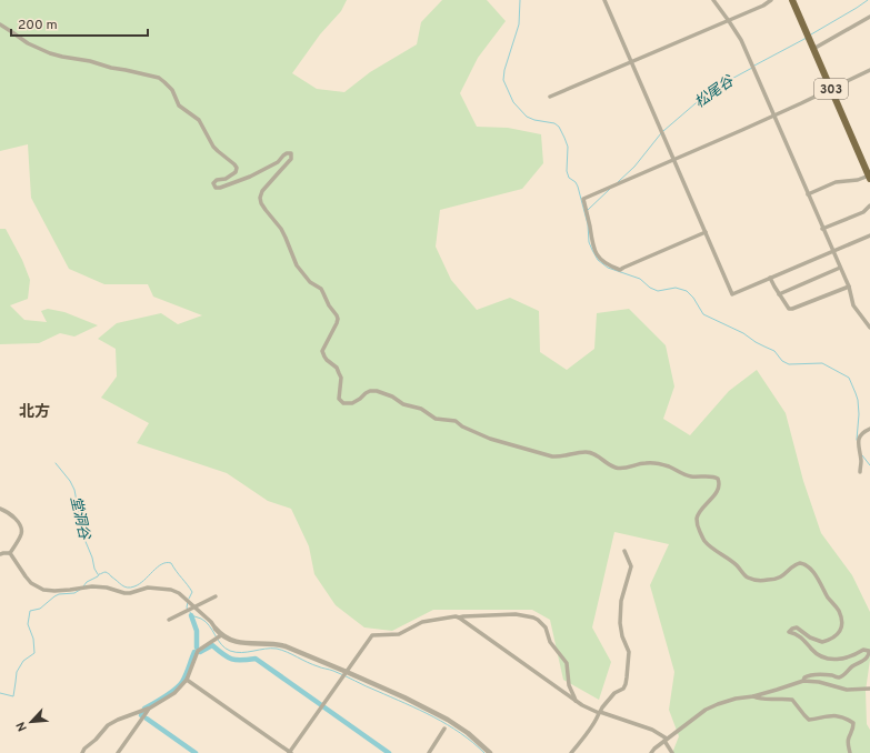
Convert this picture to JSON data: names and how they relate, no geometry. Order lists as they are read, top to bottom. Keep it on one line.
{"streets":{"highway":["303"]},"districts":["北方"],"water":["松尾谷","堂洞谷"],"scale_bar":"200 m","north":"bottom left"}
